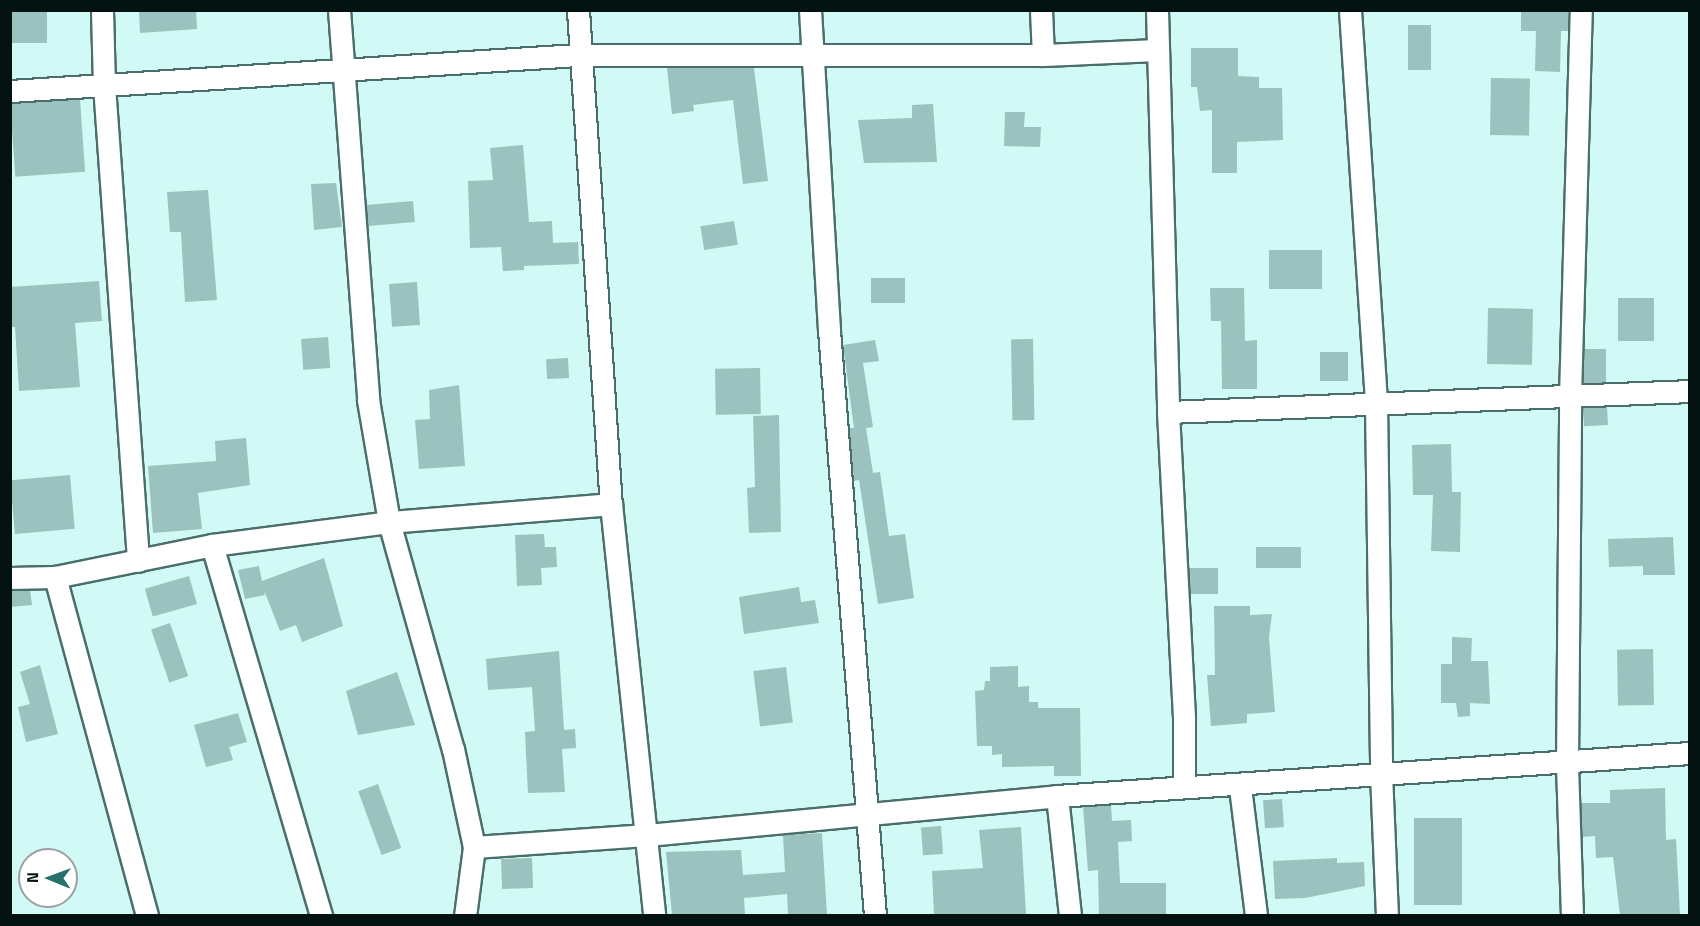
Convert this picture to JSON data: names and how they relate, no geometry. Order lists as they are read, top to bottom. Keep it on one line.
{"north":"left"}
